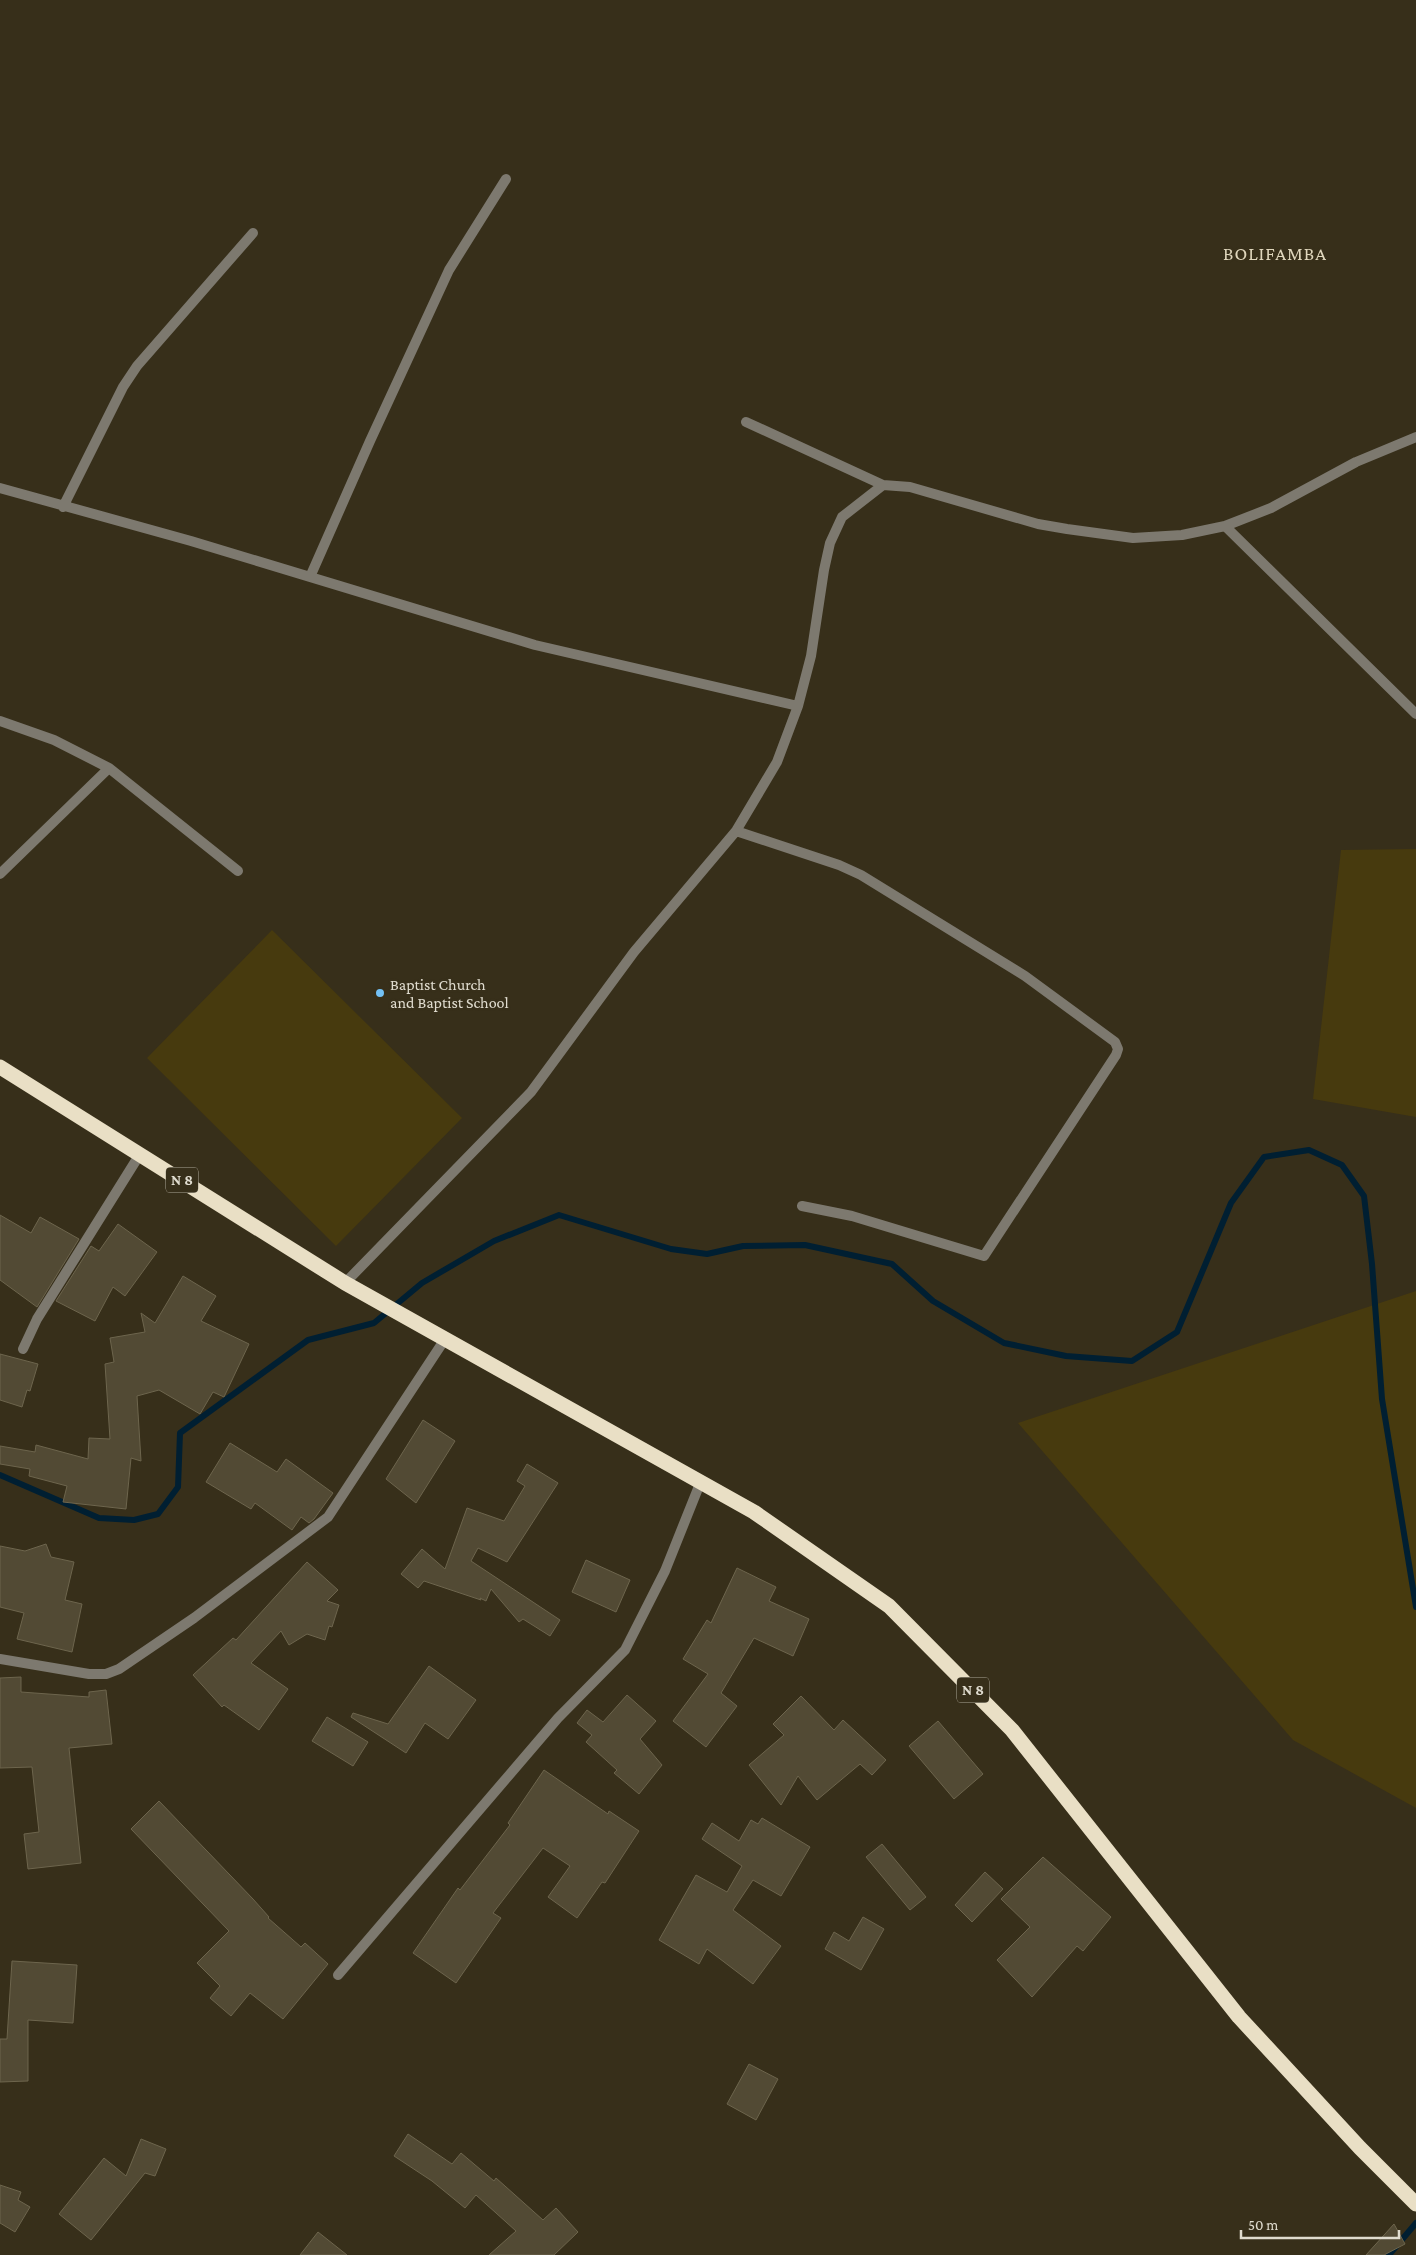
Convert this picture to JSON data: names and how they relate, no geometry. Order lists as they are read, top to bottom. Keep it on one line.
{"streets":{"highway":["N 8"]},"districts":["BOLIFAMBA"],"places":["Baptist Church and Baptist School"],"scale_bar":"50 m"}
